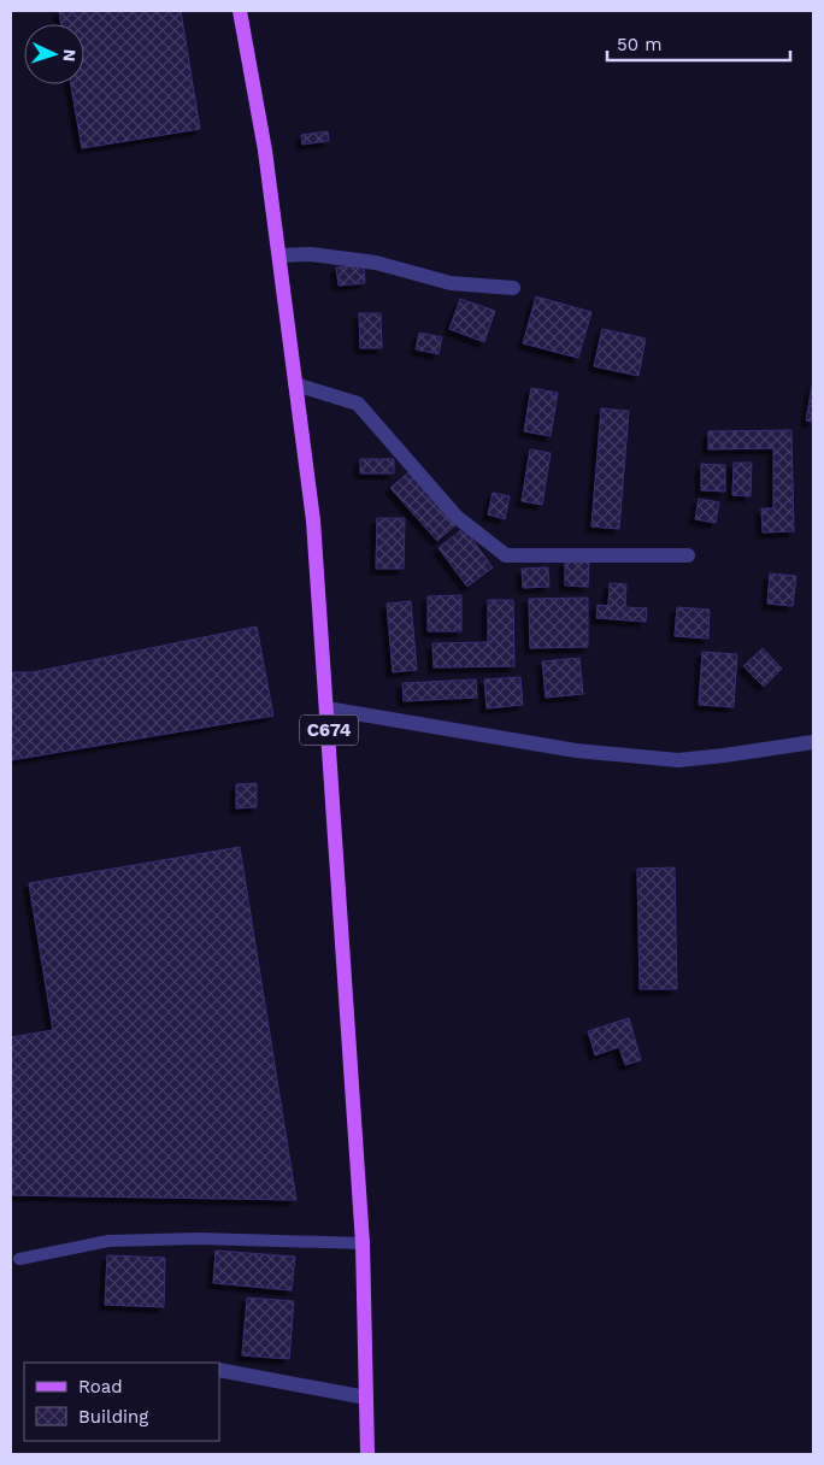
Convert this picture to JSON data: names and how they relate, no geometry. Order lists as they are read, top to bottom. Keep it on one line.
{"streets":{"main road":["C674"]},"legend":["Road","Building"],"scale_bar":"50 m","north":"right"}
